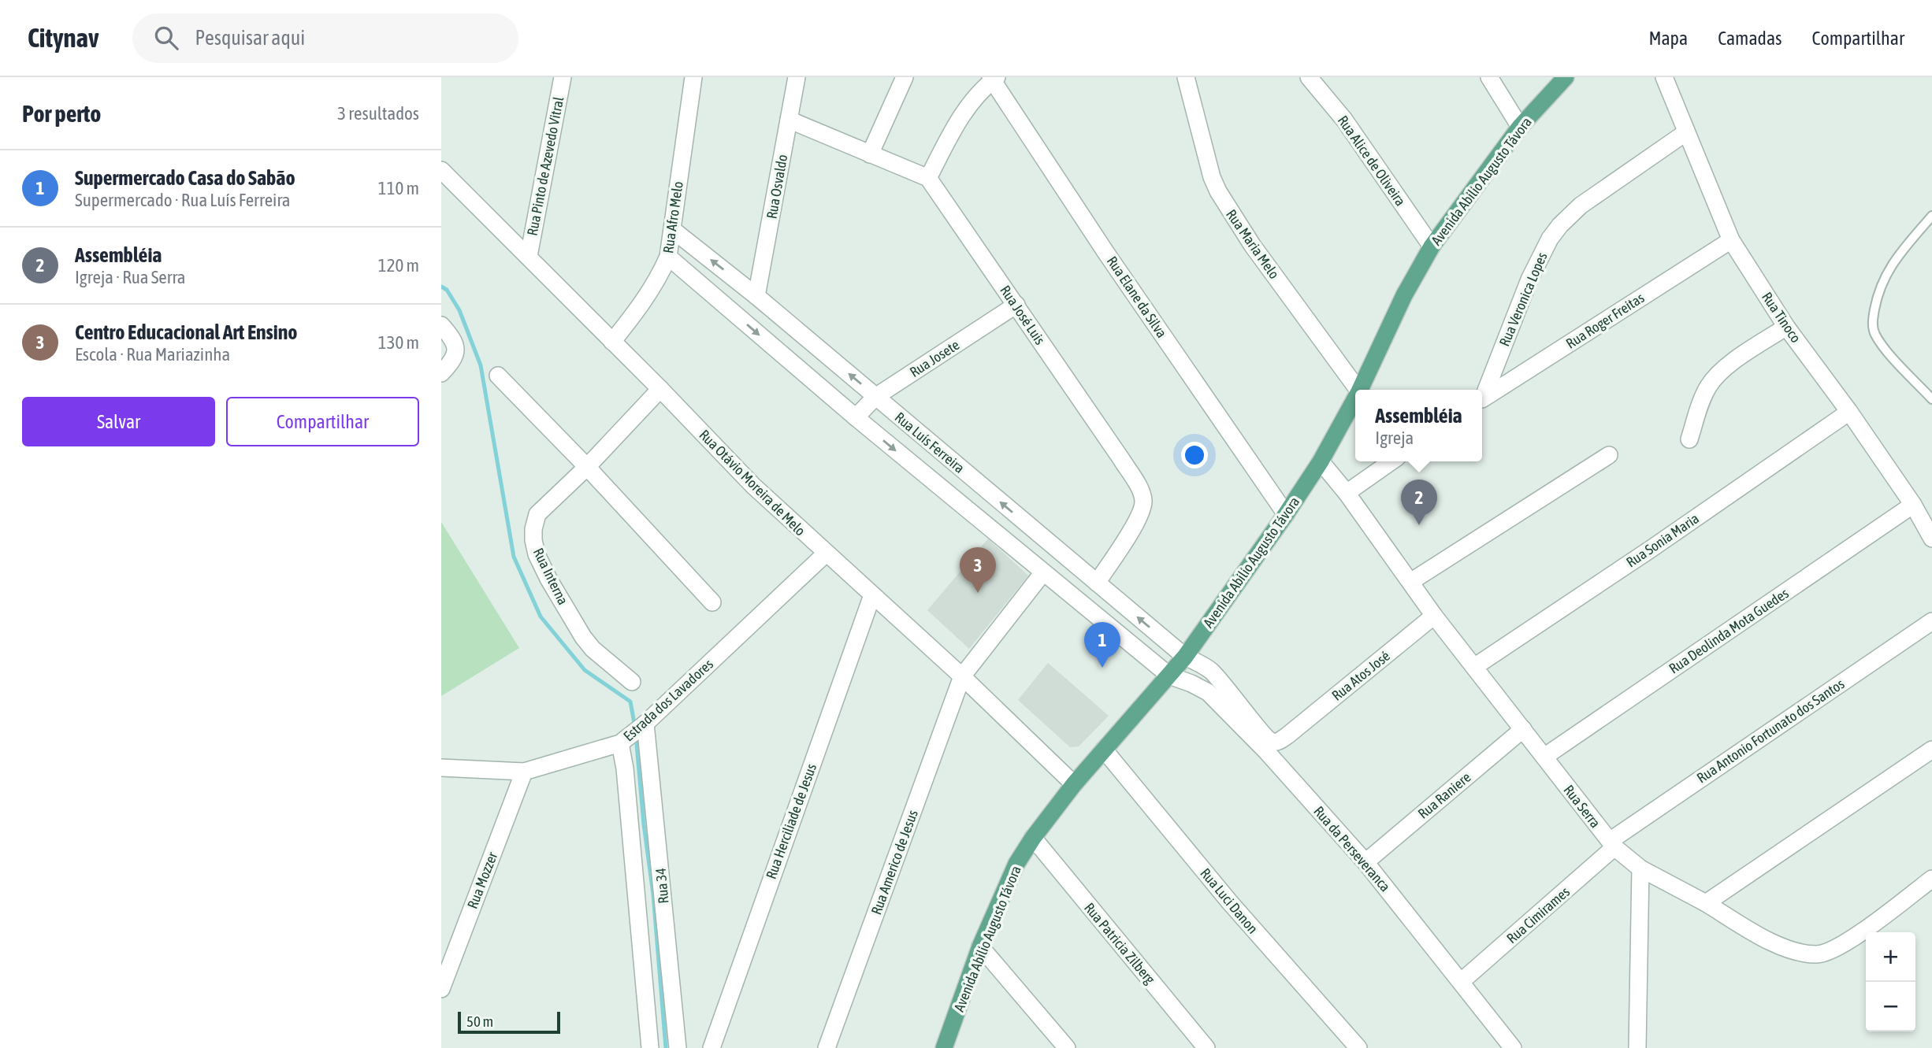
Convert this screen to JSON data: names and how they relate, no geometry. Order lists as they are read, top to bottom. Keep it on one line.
{"streets":{"main road":["Avenida Abílio Augusto Távora"],"street":["Rua Alice de Oliveira","Rua Pinto de Azevedo Vitral","Rua Osvaldo","Rua Afro Melo","Rua Maria Melo","Rua Elane da Silva","Rua Veronica Lopes","Rua José Luis","Rua Tinoco","Rua Roger Freitas","Rua Josete","Rua Luís Ferreira","Rua Otávio Moreira de Melo","Rua Sonia Maria","Rua Interna","Rua Deolinda Mota Guedes","Rua Atos José","Estrada dos Lavadores","Rua Antonio Fortunato dos Santos","Rua Raniere","Rua Serra","Rua Herciliade de Jesus","Rua da Perseveranca","Rua Americo de Jesus","Rua Mozzer","Rua 34","Rua Luci Danon","Rua Cimirames","Rua Patricia Zilberg"]},"crossings":[["Rua Alice de Oliveira","Avenida Abílio Augusto Távora"],["Rua Pinto de Azevedo Vitral","Rua Otávio Moreira de Melo"],["Avenida Abílio Augusto Távora","Rua Elane da Silva"],["Avenida Abílio Augusto Távora","Rua Luís Ferreira"],["Avenida Abílio Augusto Távora","Rua Otávio Moreira de Melo"],["Avenida Abílio Augusto Távora","Rua Serra"],["Avenida Abílio Augusto Távora","Rua da Perseveranca"],["Avenida Abílio Augusto Távora","Rua Luci Danon"],["Avenida Abílio Augusto Távora","Rua Patricia Zilberg"],["Rua Osvaldo","Rua Luís Ferreira"],["Rua Afro Melo","Rua Luís Ferreira"],["Rua Afro Melo","Rua Otávio Moreira de Melo"],["Rua Veronica Lopes","Rua Tinoco"],["Rua José Luis","Rua Josete"],["Rua José Luis","Rua Luís Ferreira"],["Rua Tinoco","Rua Roger Freitas"],["Rua Tinoco","Rua Sonia Maria"],["Rua Tinoco","Rua Deolinda Mota Guedes"],["Rua Josete","Rua Luís Ferreira"],["Rua Luís Ferreira","Rua Atos José"],["Rua Luís Ferreira","Rua da Perseveranca"],["Rua Luís Ferreira","Rua Americo de Jesus"],["Rua Otávio Moreira de Melo","Rua Interna"],["Rua Otávio Moreira de Melo","Estrada dos Lavadores"],["Rua Otávio Moreira de Melo","Rua Herciliade de Jesus"],["Rua Otávio Moreira de Melo","Rua Americo de Jesus"],["Rua Sonia Maria","Rua Serra"],["Rua Deolinda Mota Guedes","Rua Serra"],["Rua Atos José","Rua Serra"],["Estrada dos Lavadores","Rua Mozzer"],["Estrada dos Lavadores","Rua 34"],["Rua Antonio Fortunato dos Santos","Rua Serra"],["Rua Antonio Fortunato dos Santos","Rua Cimirames"],["Rua Raniere","Rua Serra"],["Rua Raniere","Rua da Perseveranca"],["Rua Serra","Rua Cimirames"],["Rua da Perseveranca","Rua Cimirames"]],"scale_bar":"50 m","page":{"header":"Citynav","search":"Pesquisar aqui","nav":["Mapa","Camadas","Compartilhar"],"heading":["Por perto","3 resultados"],"list":[{"mark":"1","name":"Supermercado Casa do Sabão","note":"Supermercado · Rua Luís Ferreira","value":"110 m"},{"mark":"2","name":"Assembléia","note":"Igreja · Rua Serra","value":"120 m"},{"mark":"3","name":"Centro Educacional Art Ensino","note":"Escola · Rua Mariazinha","value":"130 m"}],"buttons":["Salvar","Compartilhar"],"popup":["Assembléia","Igreja"],"pins":["2","3","1"],"map_buttons":["+","−"],"scale":"50 m"}}
